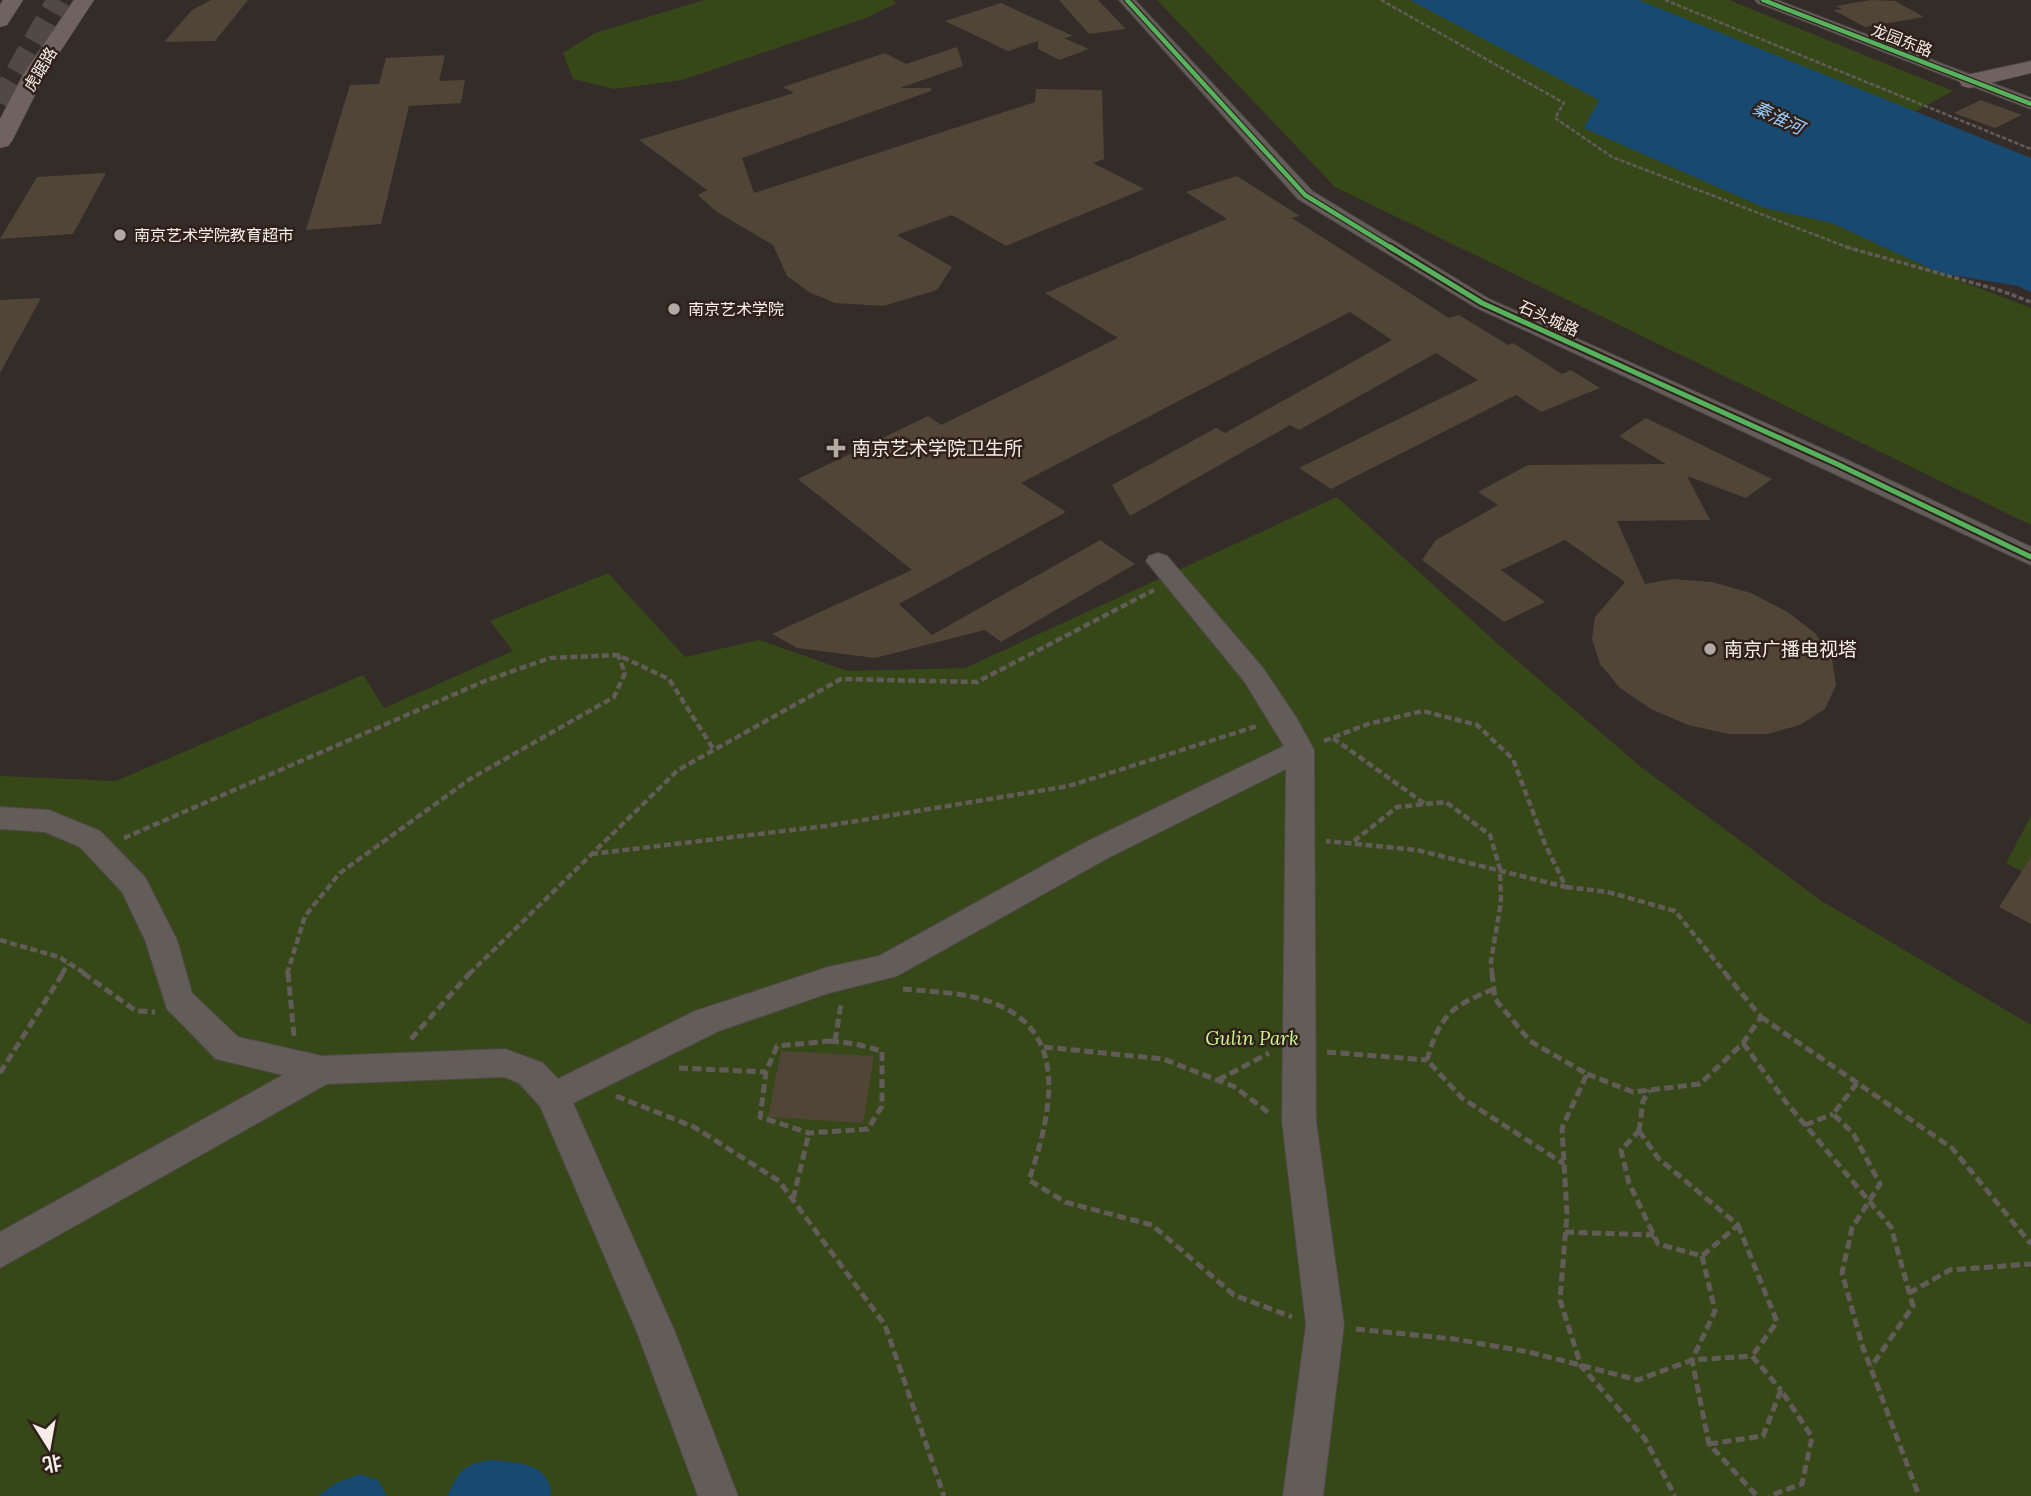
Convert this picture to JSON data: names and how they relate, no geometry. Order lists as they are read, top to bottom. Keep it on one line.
{"streets":{"main road":["虎踞路"],"street":["龙园东路","石头城路"]},"water":["秦淮河"],"parks":["Gulin Park"],"places":{"other":["南京艺术学院教育超市","南京艺术学院","南京广播电视塔"],"health":["南京艺术学院卫生所"]},"north":"bottom"}
